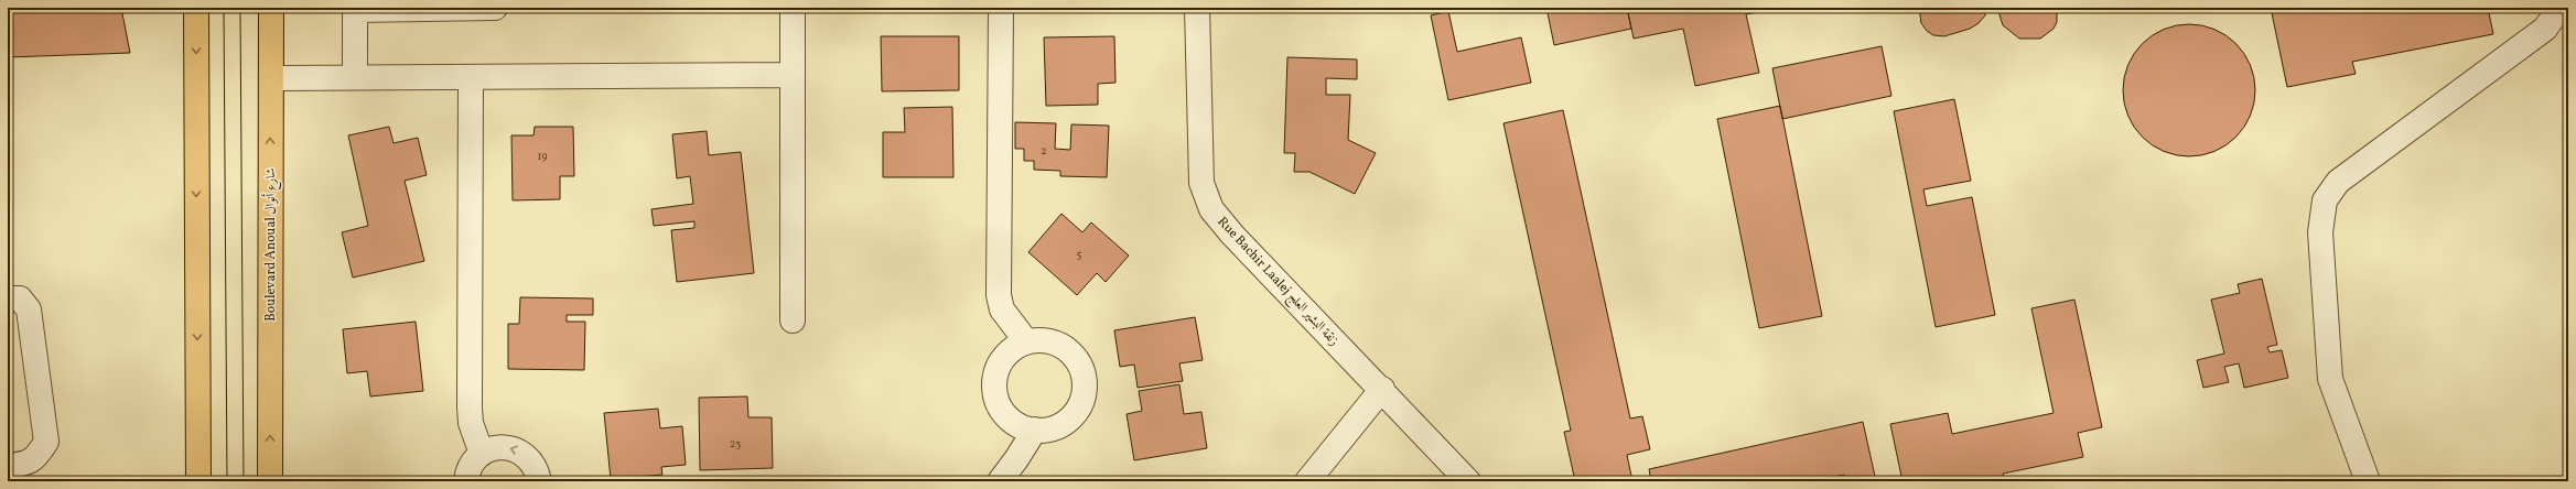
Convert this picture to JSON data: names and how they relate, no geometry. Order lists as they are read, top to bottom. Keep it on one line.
{"streets":{"main road":["Boulevard Anoual شارع أنوال"],"street":["Rue Bachir Laalej زنقة البشير العلج"]},"house_numbers":["2","19","5","23"]}
